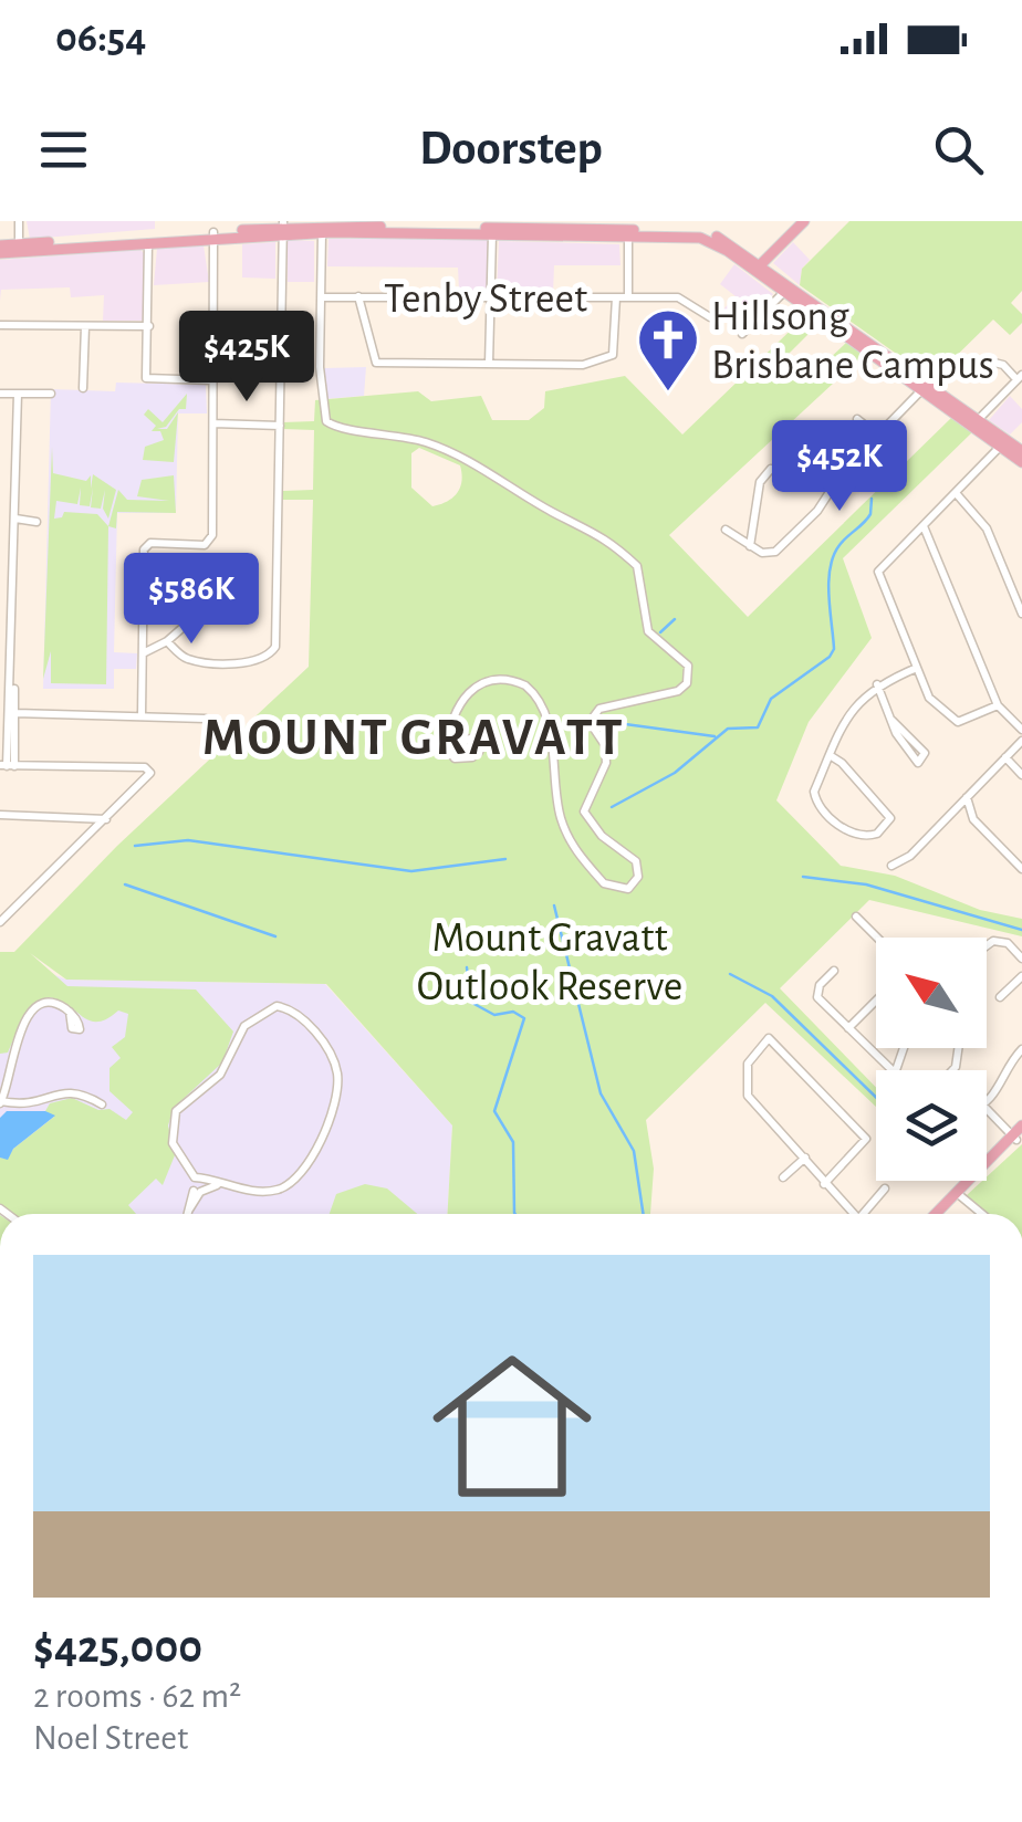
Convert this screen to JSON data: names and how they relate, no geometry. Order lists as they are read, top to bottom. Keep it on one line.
{"streets":{"street":["Tenby Street"]},"districts":["MOUNT GRAVATT"],"parks":["Mount Gravatt Outlook Reserve"],"places":{"church":["Hillsong Brisbane Campus"]},"north":"top left","page":{"status":"06:54","header":"Doorstep","price":["$425K","$452K","$586K"],"list":[{"name":"$425,000","note":"2 rooms · 62 m² · Noel Street"}]}}
